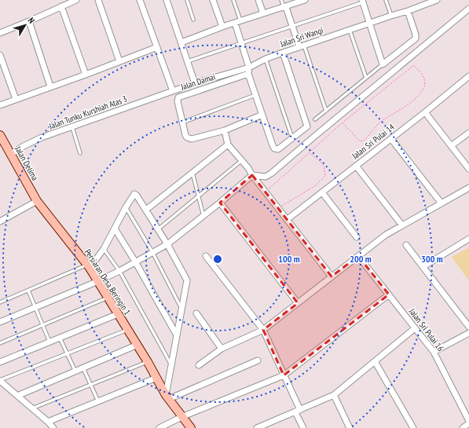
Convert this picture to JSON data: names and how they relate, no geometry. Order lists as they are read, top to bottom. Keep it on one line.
{"streets":{"main road":["Jalan Delima","Persiaran Desa Beringin 1"],"street":["Jalan Sri Wangi","Jalan Damai","Jalan Tunku Kurshiah Atas 3","Jalan Sri Pulai 14","Jalan Sri Pulai 16"]},"crossings":[["Jalan Sri Wangi","Jalan Tunku Kurshiah Atas 3"],["Jalan Tunku Kurshiah Atas 3","Jalan Delima"],["Jalan Delima","Persiaran Desa Beringin 1"]],"north":"top right","rings":["100 m","200 m","300 m"]}
